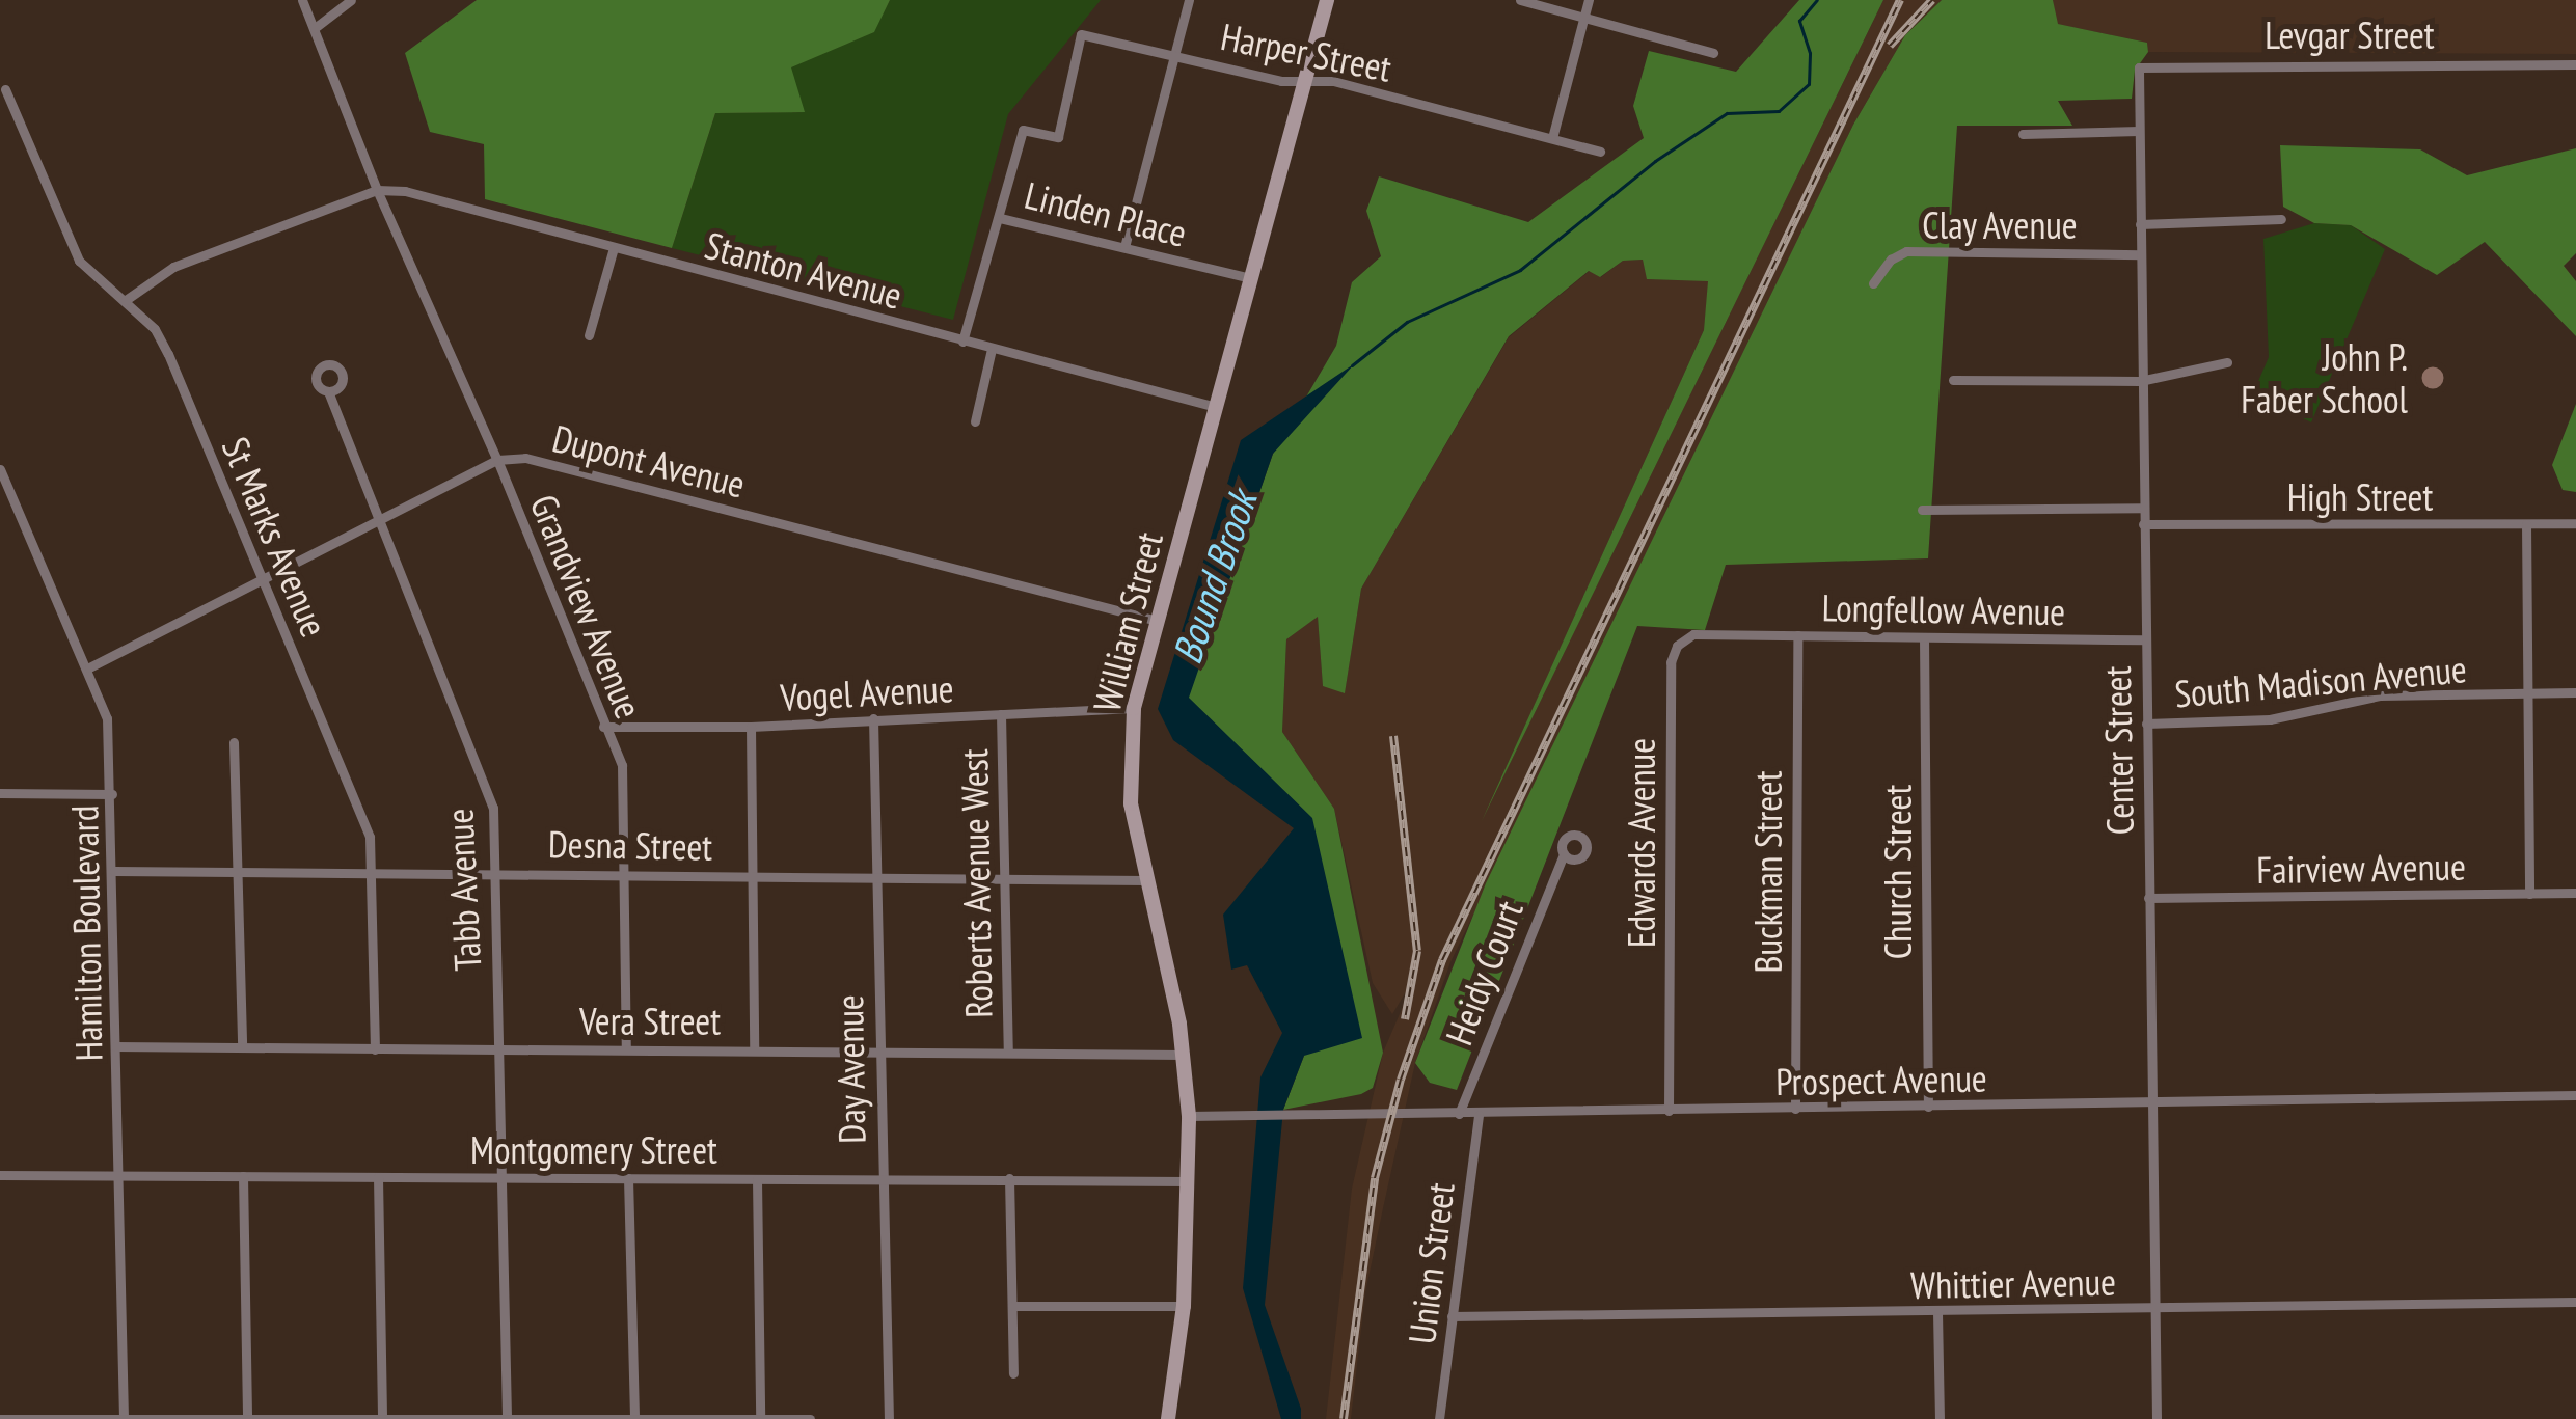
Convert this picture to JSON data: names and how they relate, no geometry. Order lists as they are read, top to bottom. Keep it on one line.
{"streets":{"main road":["William Street"],"street":["Levgar Street","Harper Street","Linden Place","Clay Avenue","Stanton Avenue","Dupont Avenue","High Street","St Marks Avenue","Grandview Avenue","Longfellow Avenue","South Madison Avenue","Vogel Avenue","Center Street","Edwards Avenue","Desna Street","Fairview Avenue","Buckman Street","Church Street","Roberts Avenue West","Tabb Avenue","Hamilton Boulevard","Heidy Court","Vera Street","Day Avenue","Prospect Avenue","Montgomery Street","Union Street","Whittier Avenue"]},"crossings":[["Levgar Street","Center Street"],["Harper Street","Linden Place"],["Harper Street","William Street"],["Linden Place","Stanton Avenue"],["Linden Place","William Street"],["Clay Avenue","Center Street"],["Stanton Avenue","Grandview Avenue"],["Stanton Avenue","William Street"],["Dupont Avenue","St Marks Avenue"],["Dupont Avenue","Grandview Avenue"],["Dupont Avenue","William Street"],["Dupont Avenue","Tabb Avenue"],["Dupont Avenue","Hamilton Boulevard"],["High Street","Center Street"],["St Marks Avenue","Desna Street"],["St Marks Avenue","Vera Street"],["Grandview Avenue","Vogel Avenue"],["Grandview Avenue","Desna Street"],["Grandview Avenue","Vera Street"],["Longfellow Avenue","Center Street"],["Longfellow Avenue","Edwards Avenue"],["Longfellow Avenue","Buckman Street"],["Longfellow Avenue","Church Street"],["William Street","Vogel Avenue"],["William Street","Desna Street"],["William Street","Vera Street"],["William Street","Prospect Avenue"],["William Street","Montgomery Street"],["South Madison Avenue","Center Street"],["Vogel Avenue","Roberts Avenue West"],["Vogel Avenue","Day Avenue"],["Center Street","Fairview Avenue"],["Center Street","Prospect Avenue"],["Center Street","Whittier Avenue"],["Edwards Avenue","Prospect Avenue"],["Desna Street","Roberts Avenue West"],["Desna Street","Tabb Avenue"],["Desna Street","Hamilton Boulevard"],["Desna Street","Day Avenue"],["Buckman Street","Prospect Avenue"],["Church Street","Prospect Avenue"],["Roberts Avenue West","Vera Street"],["Tabb Avenue","Vera Street"],["Tabb Avenue","Montgomery Street"],["Hamilton Boulevard","Vera Street"],["Hamilton Boulevard","Montgomery Street"],["Heidy Court","Prospect Avenue"],["Vera Street","Day Avenue"],["Day Avenue","Montgomery Street"],["Prospect Avenue","Union Street"],["Union Street","Whittier Avenue"]],"water":["Bound Brook"],"places":["John P. Faber School"]}
